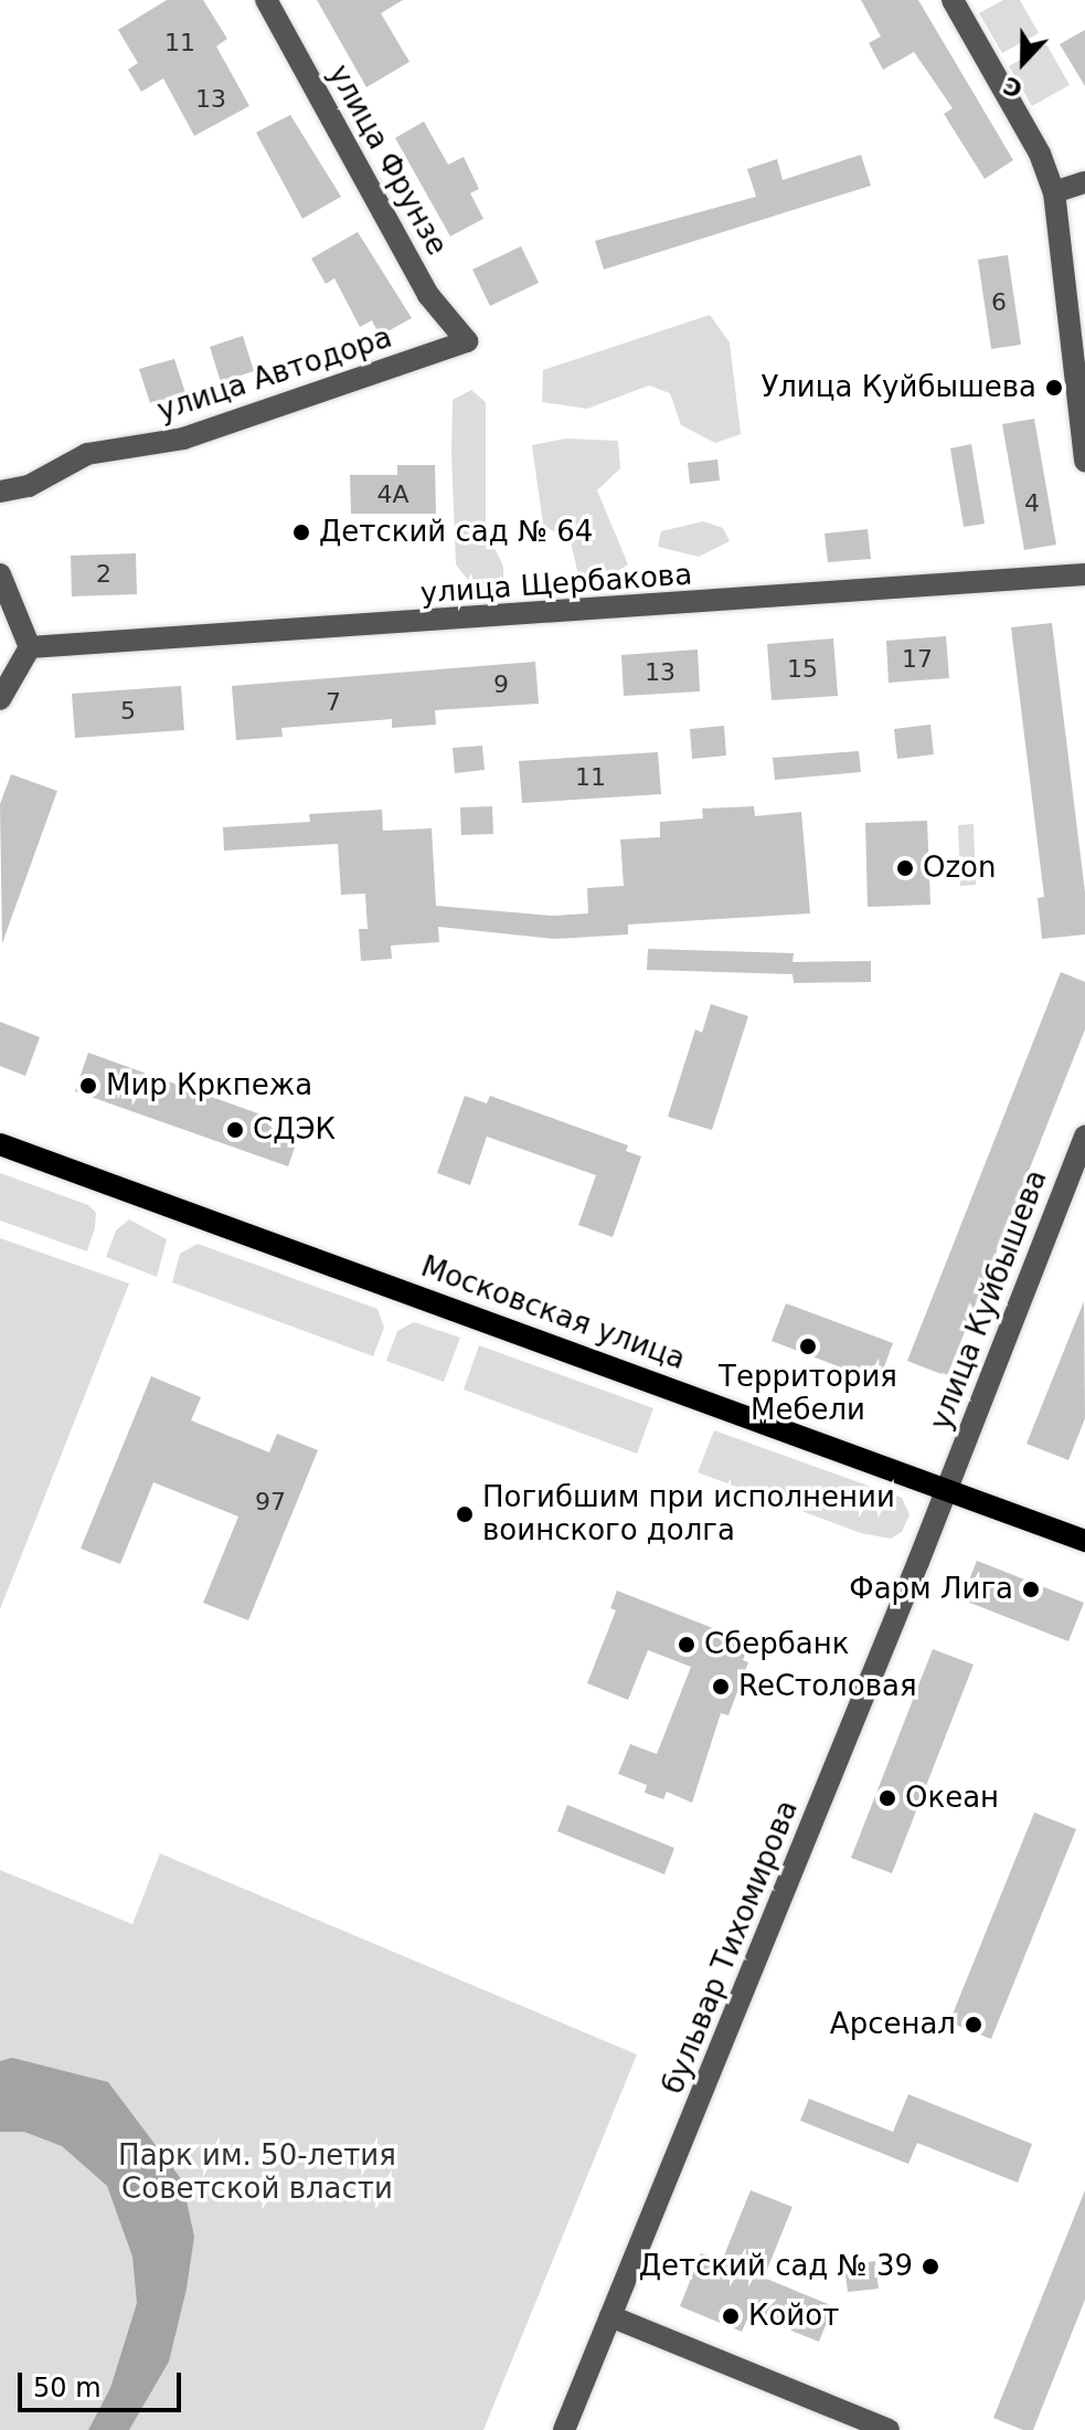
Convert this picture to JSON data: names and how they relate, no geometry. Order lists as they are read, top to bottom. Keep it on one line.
{"streets":{"main road":["Московская улица"],"street":["улица Фрунзе","улица Автодора","улица Щербакова","улица Куйбышева","бульвар Тихомирова"]},"crossings":[["улица Фрунзе","улица Автодора"],["улица Куйбышева","Московская улица"],["улица Куйбышева","бульвар Тихомирова"],["Московская улица","бульвар Тихомирова"]],"parks":["Парк им. 50-летия Советской власти"],"places":["Улица Куйбышева","Детский сад № 64","Ozon","Мир Кркпежа","СДЭК","Территория Мебели","Погибшим при исполнении воинского долга","Фарм Лига","Сбербанк","ReСтоловая","Океан","Арсенал","Детский сад № 39","Койот"],"house_numbers":["11","13","6","4А","4","2","17","15","13","9","7","5","11","97"],"scale_bar":"50 m","north":"bottom"}
